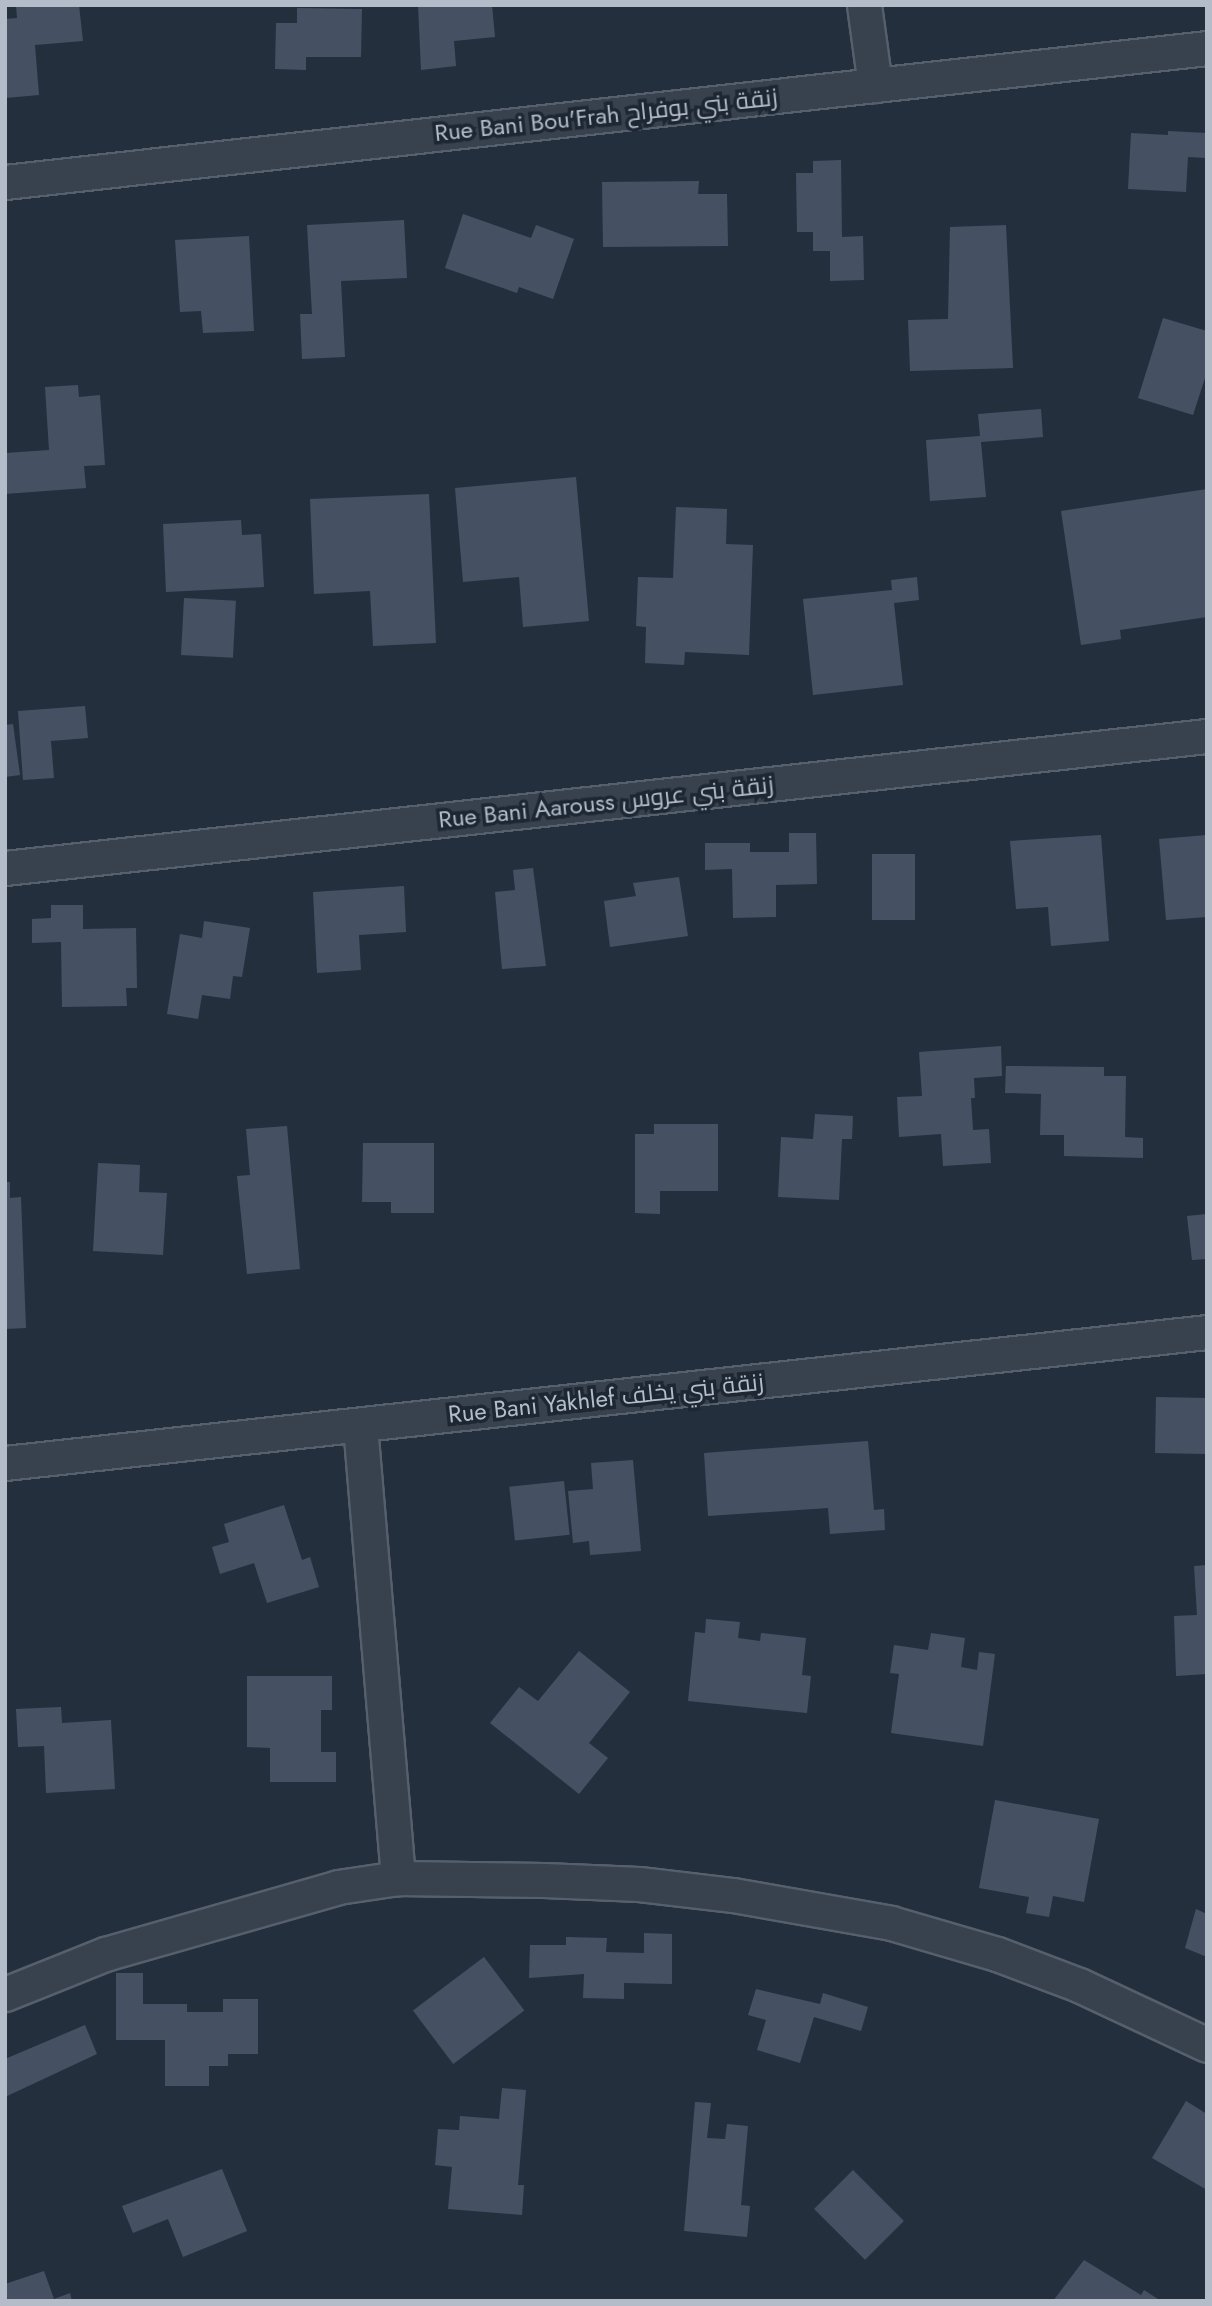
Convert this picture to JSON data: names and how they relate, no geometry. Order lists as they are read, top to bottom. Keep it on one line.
{"streets":{"street":["Rue Bani Bou'Frah زنقة بني بوفراح","Rue Bani Aarouss زنقة بني عروس","Rue Bani Yakhlef زنقة بني يخلف"]}}
